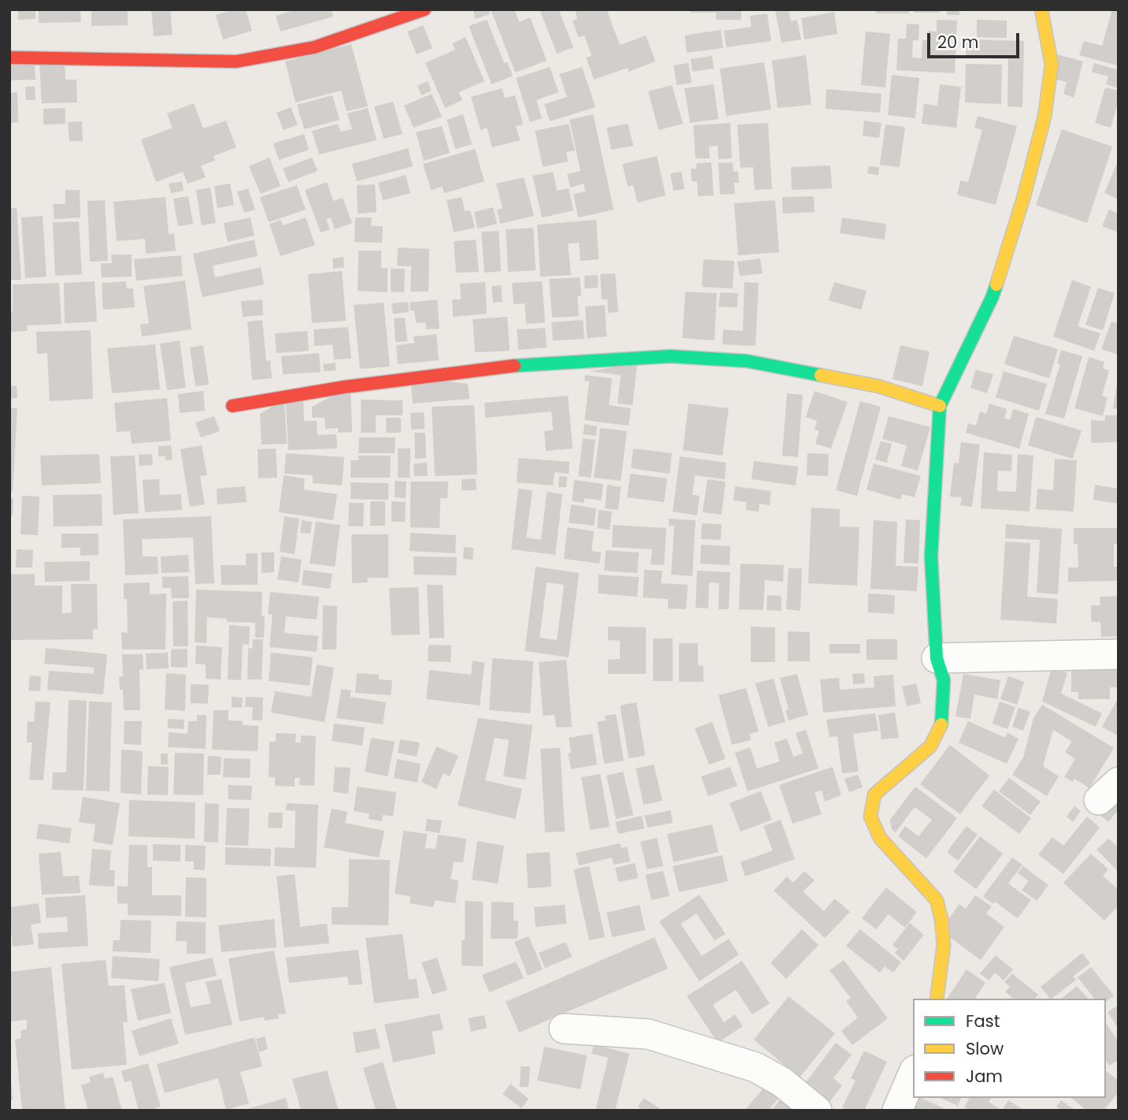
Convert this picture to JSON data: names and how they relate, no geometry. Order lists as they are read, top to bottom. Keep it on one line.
{"legend":["Fast","Slow","Jam"],"scale_bar":"20 m"}
